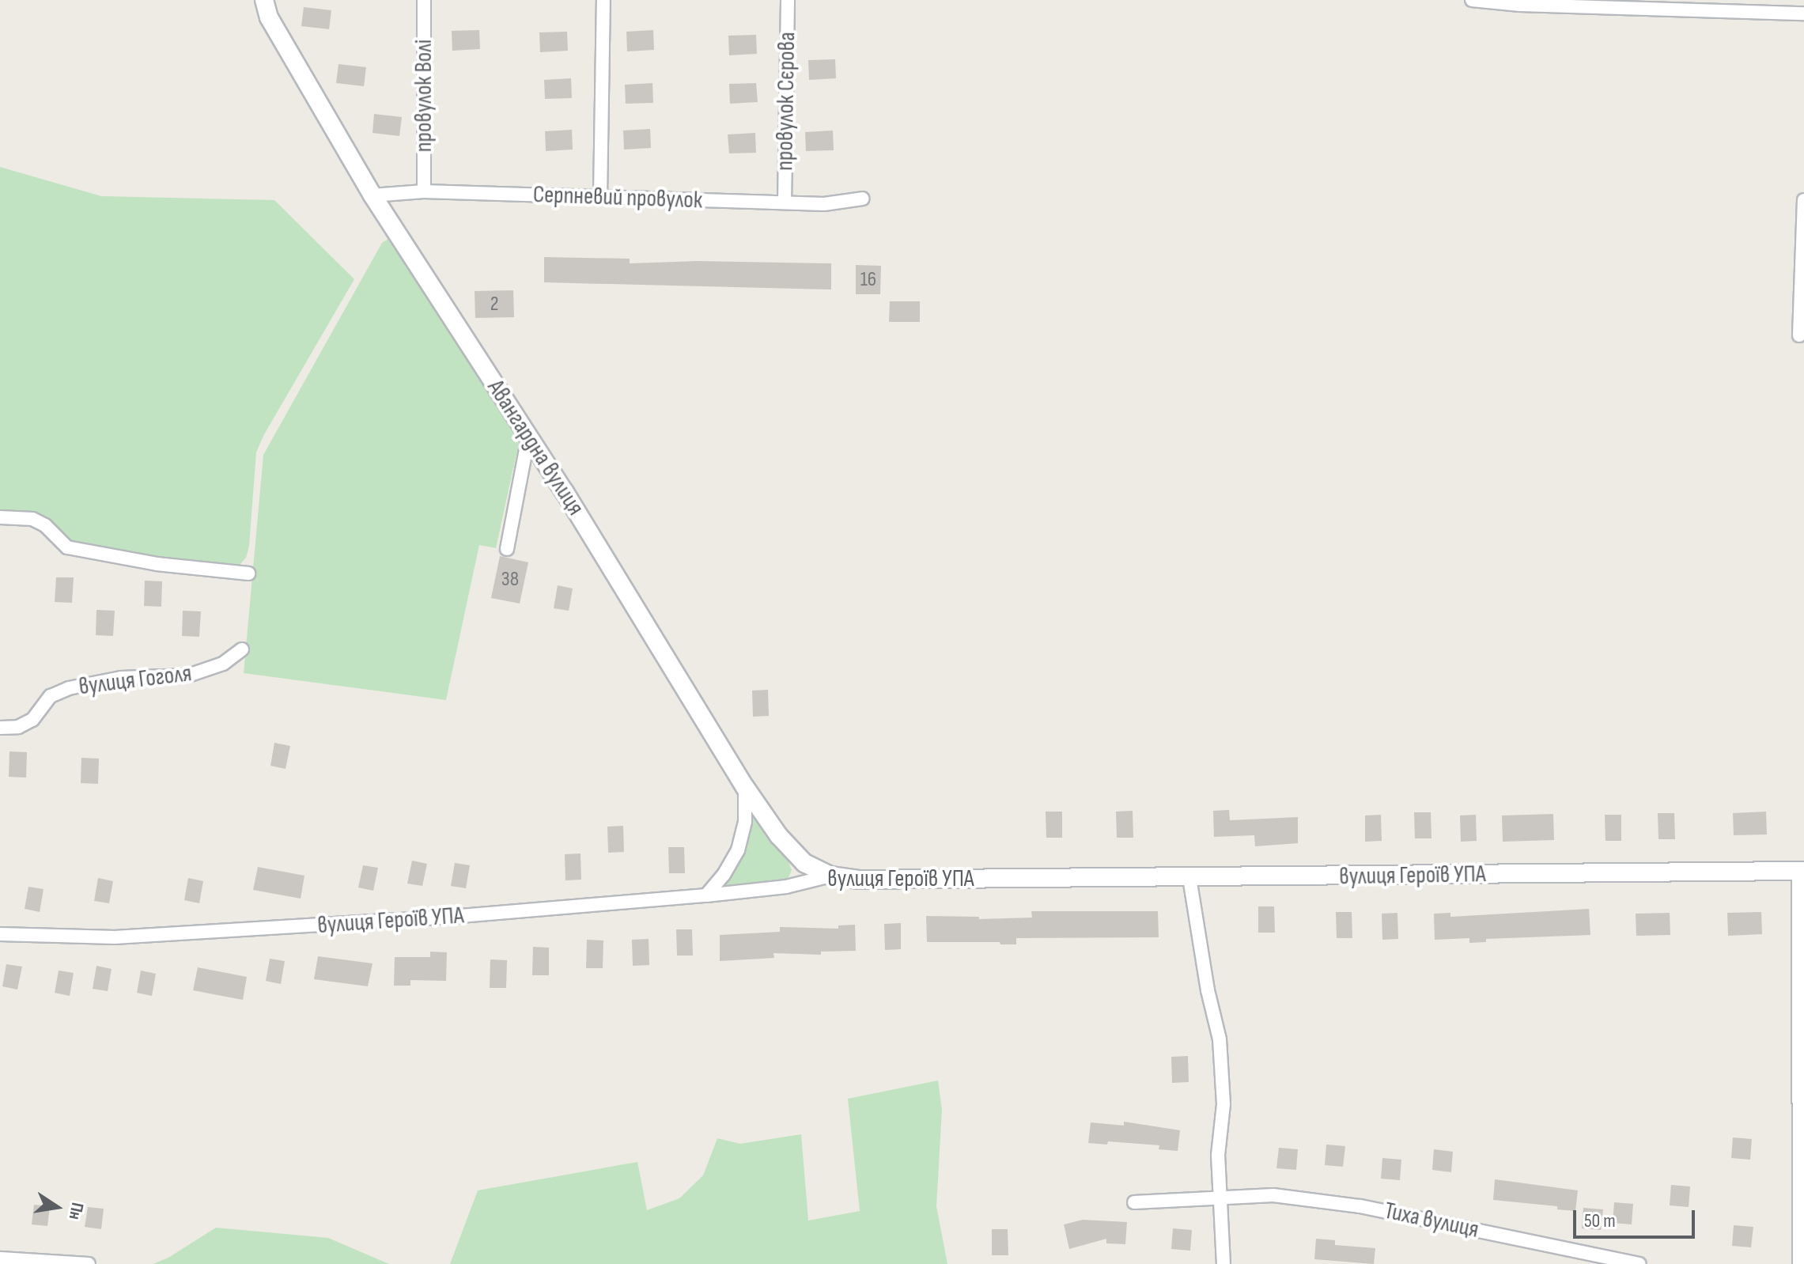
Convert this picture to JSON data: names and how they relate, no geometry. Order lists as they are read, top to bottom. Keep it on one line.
{"streets":{"street":["провулок Волі","провулок Сєрова","Серпневий провулок","Авангардна вулиця","вулиця Гоголя","вулиця Героїв УПА","Тиха вулиця"]},"crossings":[["провулок Волі","Серпневий провулок"],["провулок Сєрова","Серпневий провулок"],["Серпневий провулок","Авангардна вулиця"],["Авангардна вулиця","вулиця Героїв УПА"]],"house_numbers":["16","2","38"],"scale_bar":"50 m","north":"right"}
